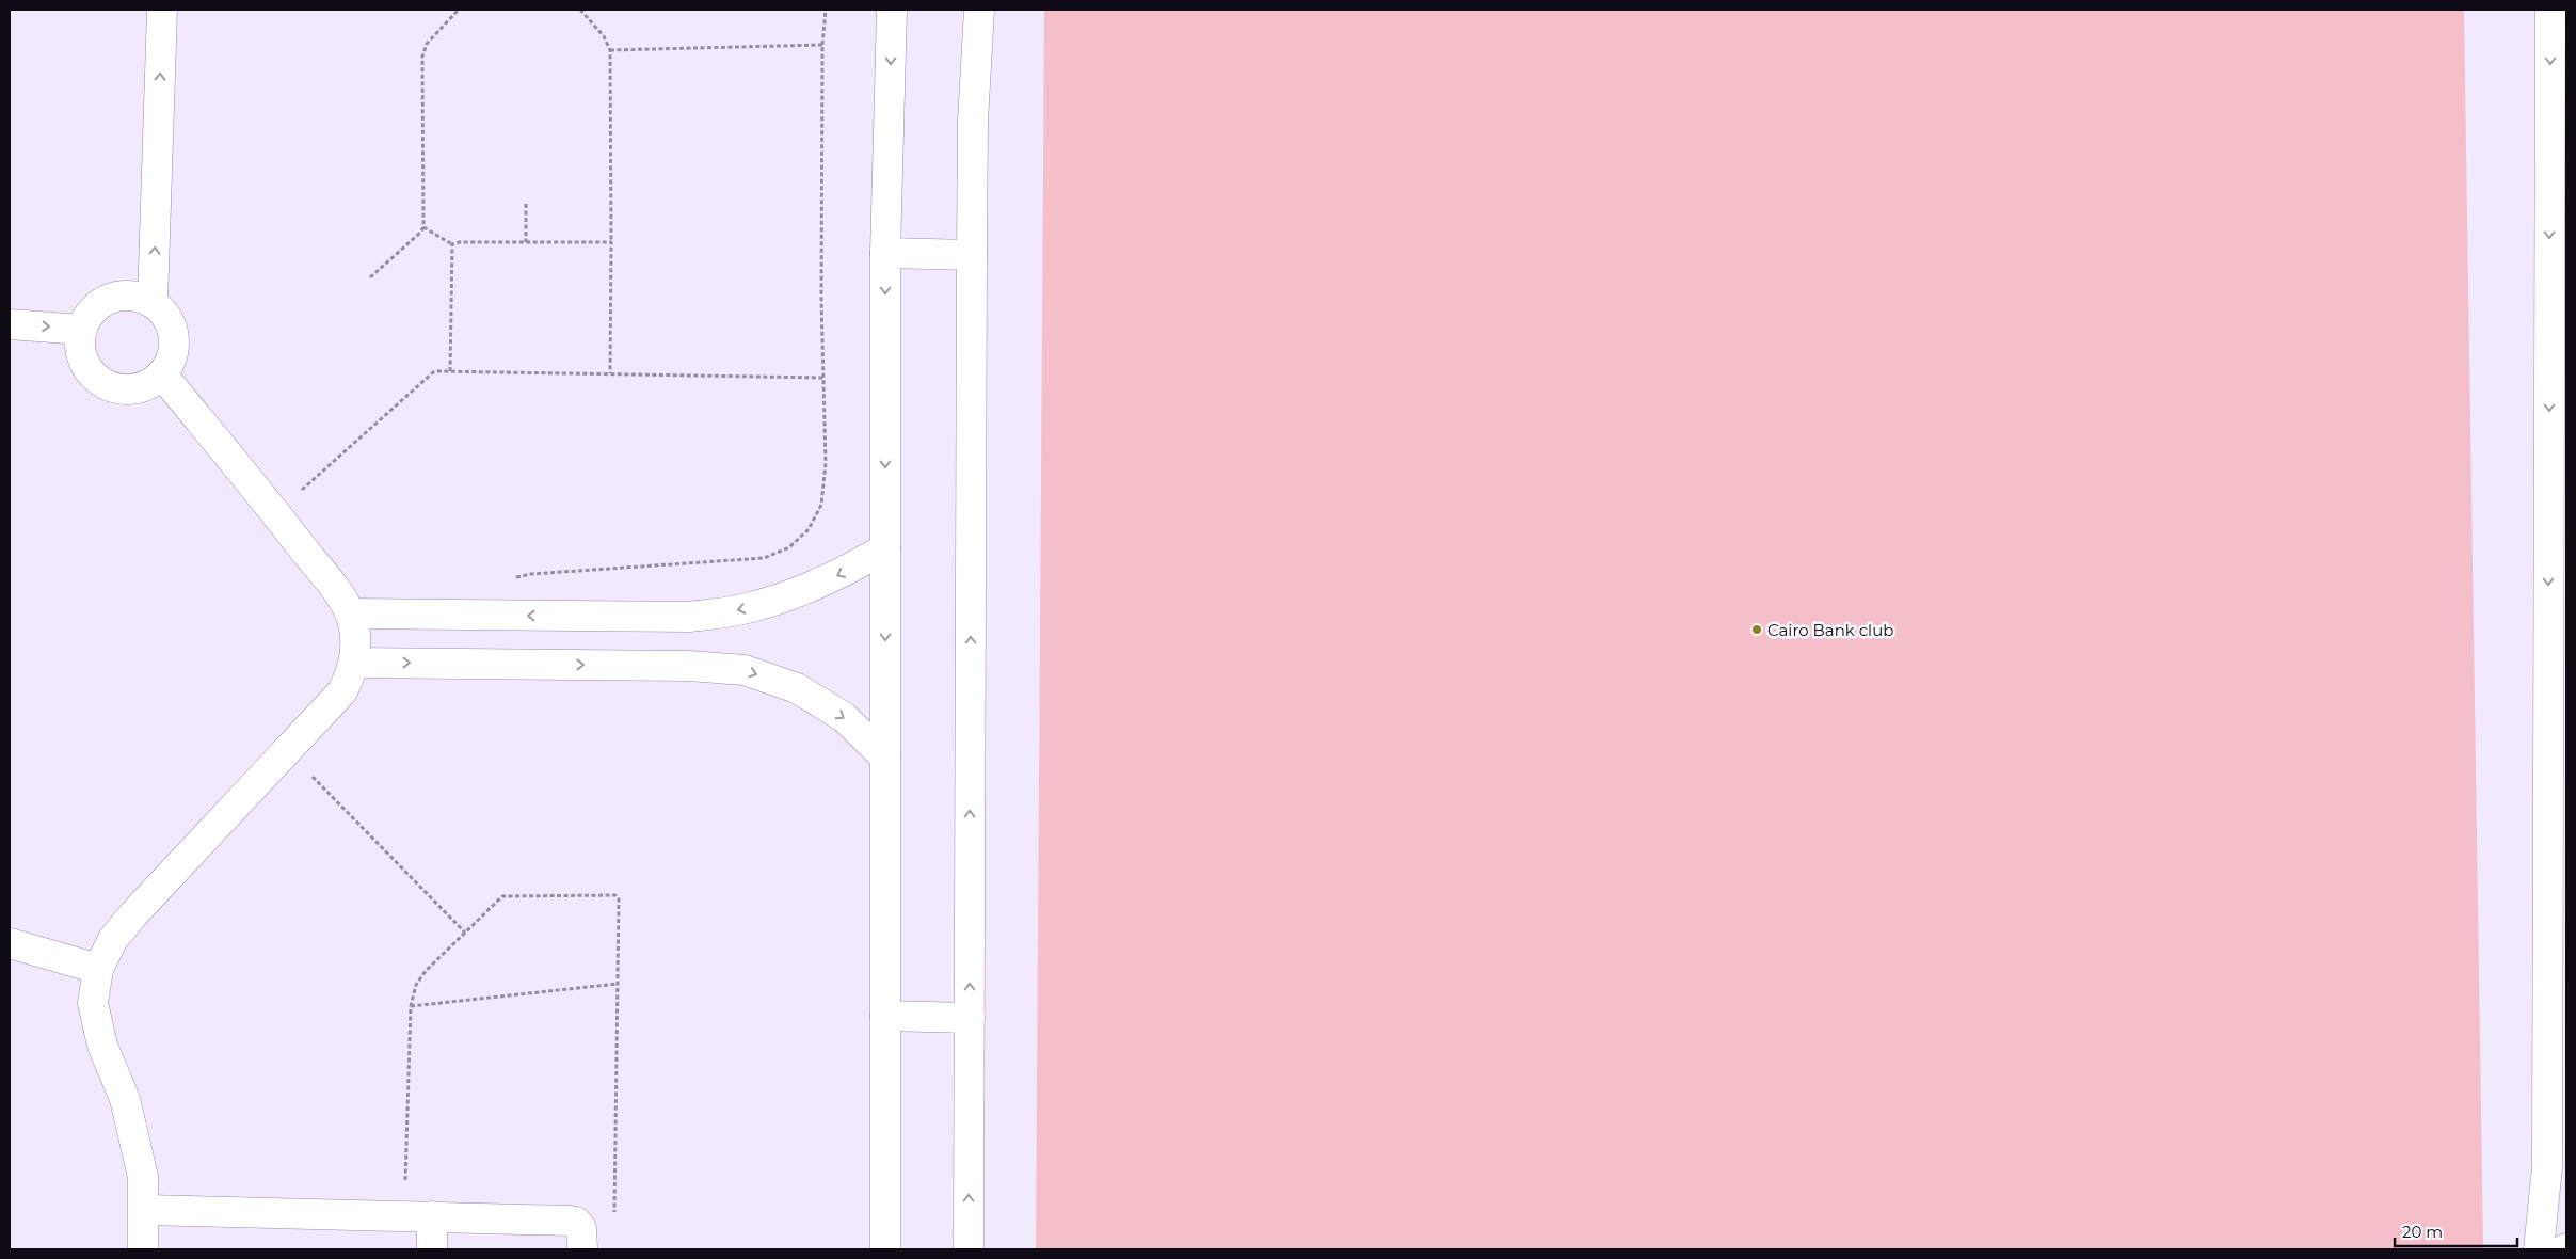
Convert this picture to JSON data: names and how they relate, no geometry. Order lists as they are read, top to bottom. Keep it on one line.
{"places":["Cairo Bank club"],"scale_bar":"20 m"}
